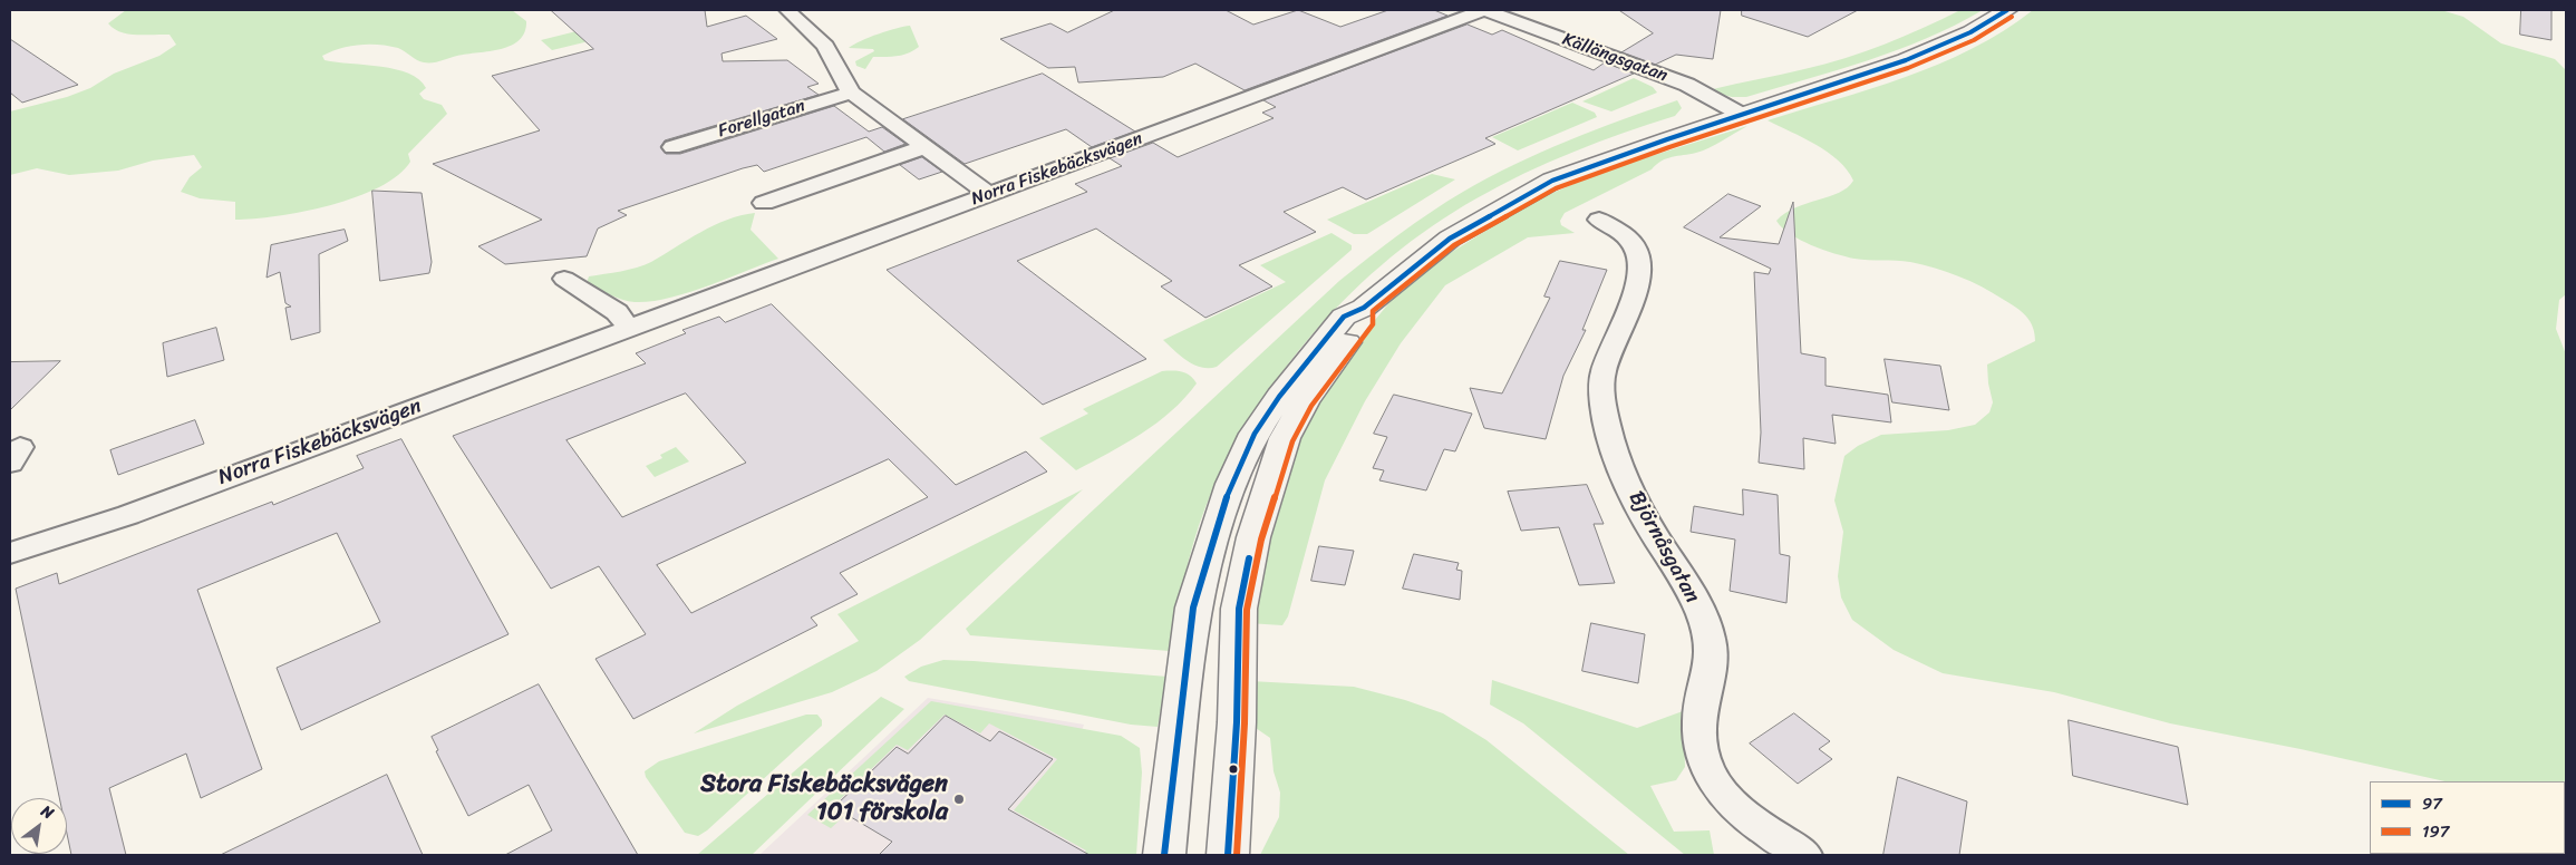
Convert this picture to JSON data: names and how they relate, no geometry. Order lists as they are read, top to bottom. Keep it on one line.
{"streets":{"street":["Källängsgatan","Forellgatan","Norra Fiskebäcksvägen","Björnåsgatan"]},"crossings":[["Källängsgatan","Norra Fiskebäcksvägen"]],"places":["Stora Fiskebäcksvägen 101 förskola"],"lines":["transit line 97","transit line 197"],"legend":["97","197"],"north":"top right"}
